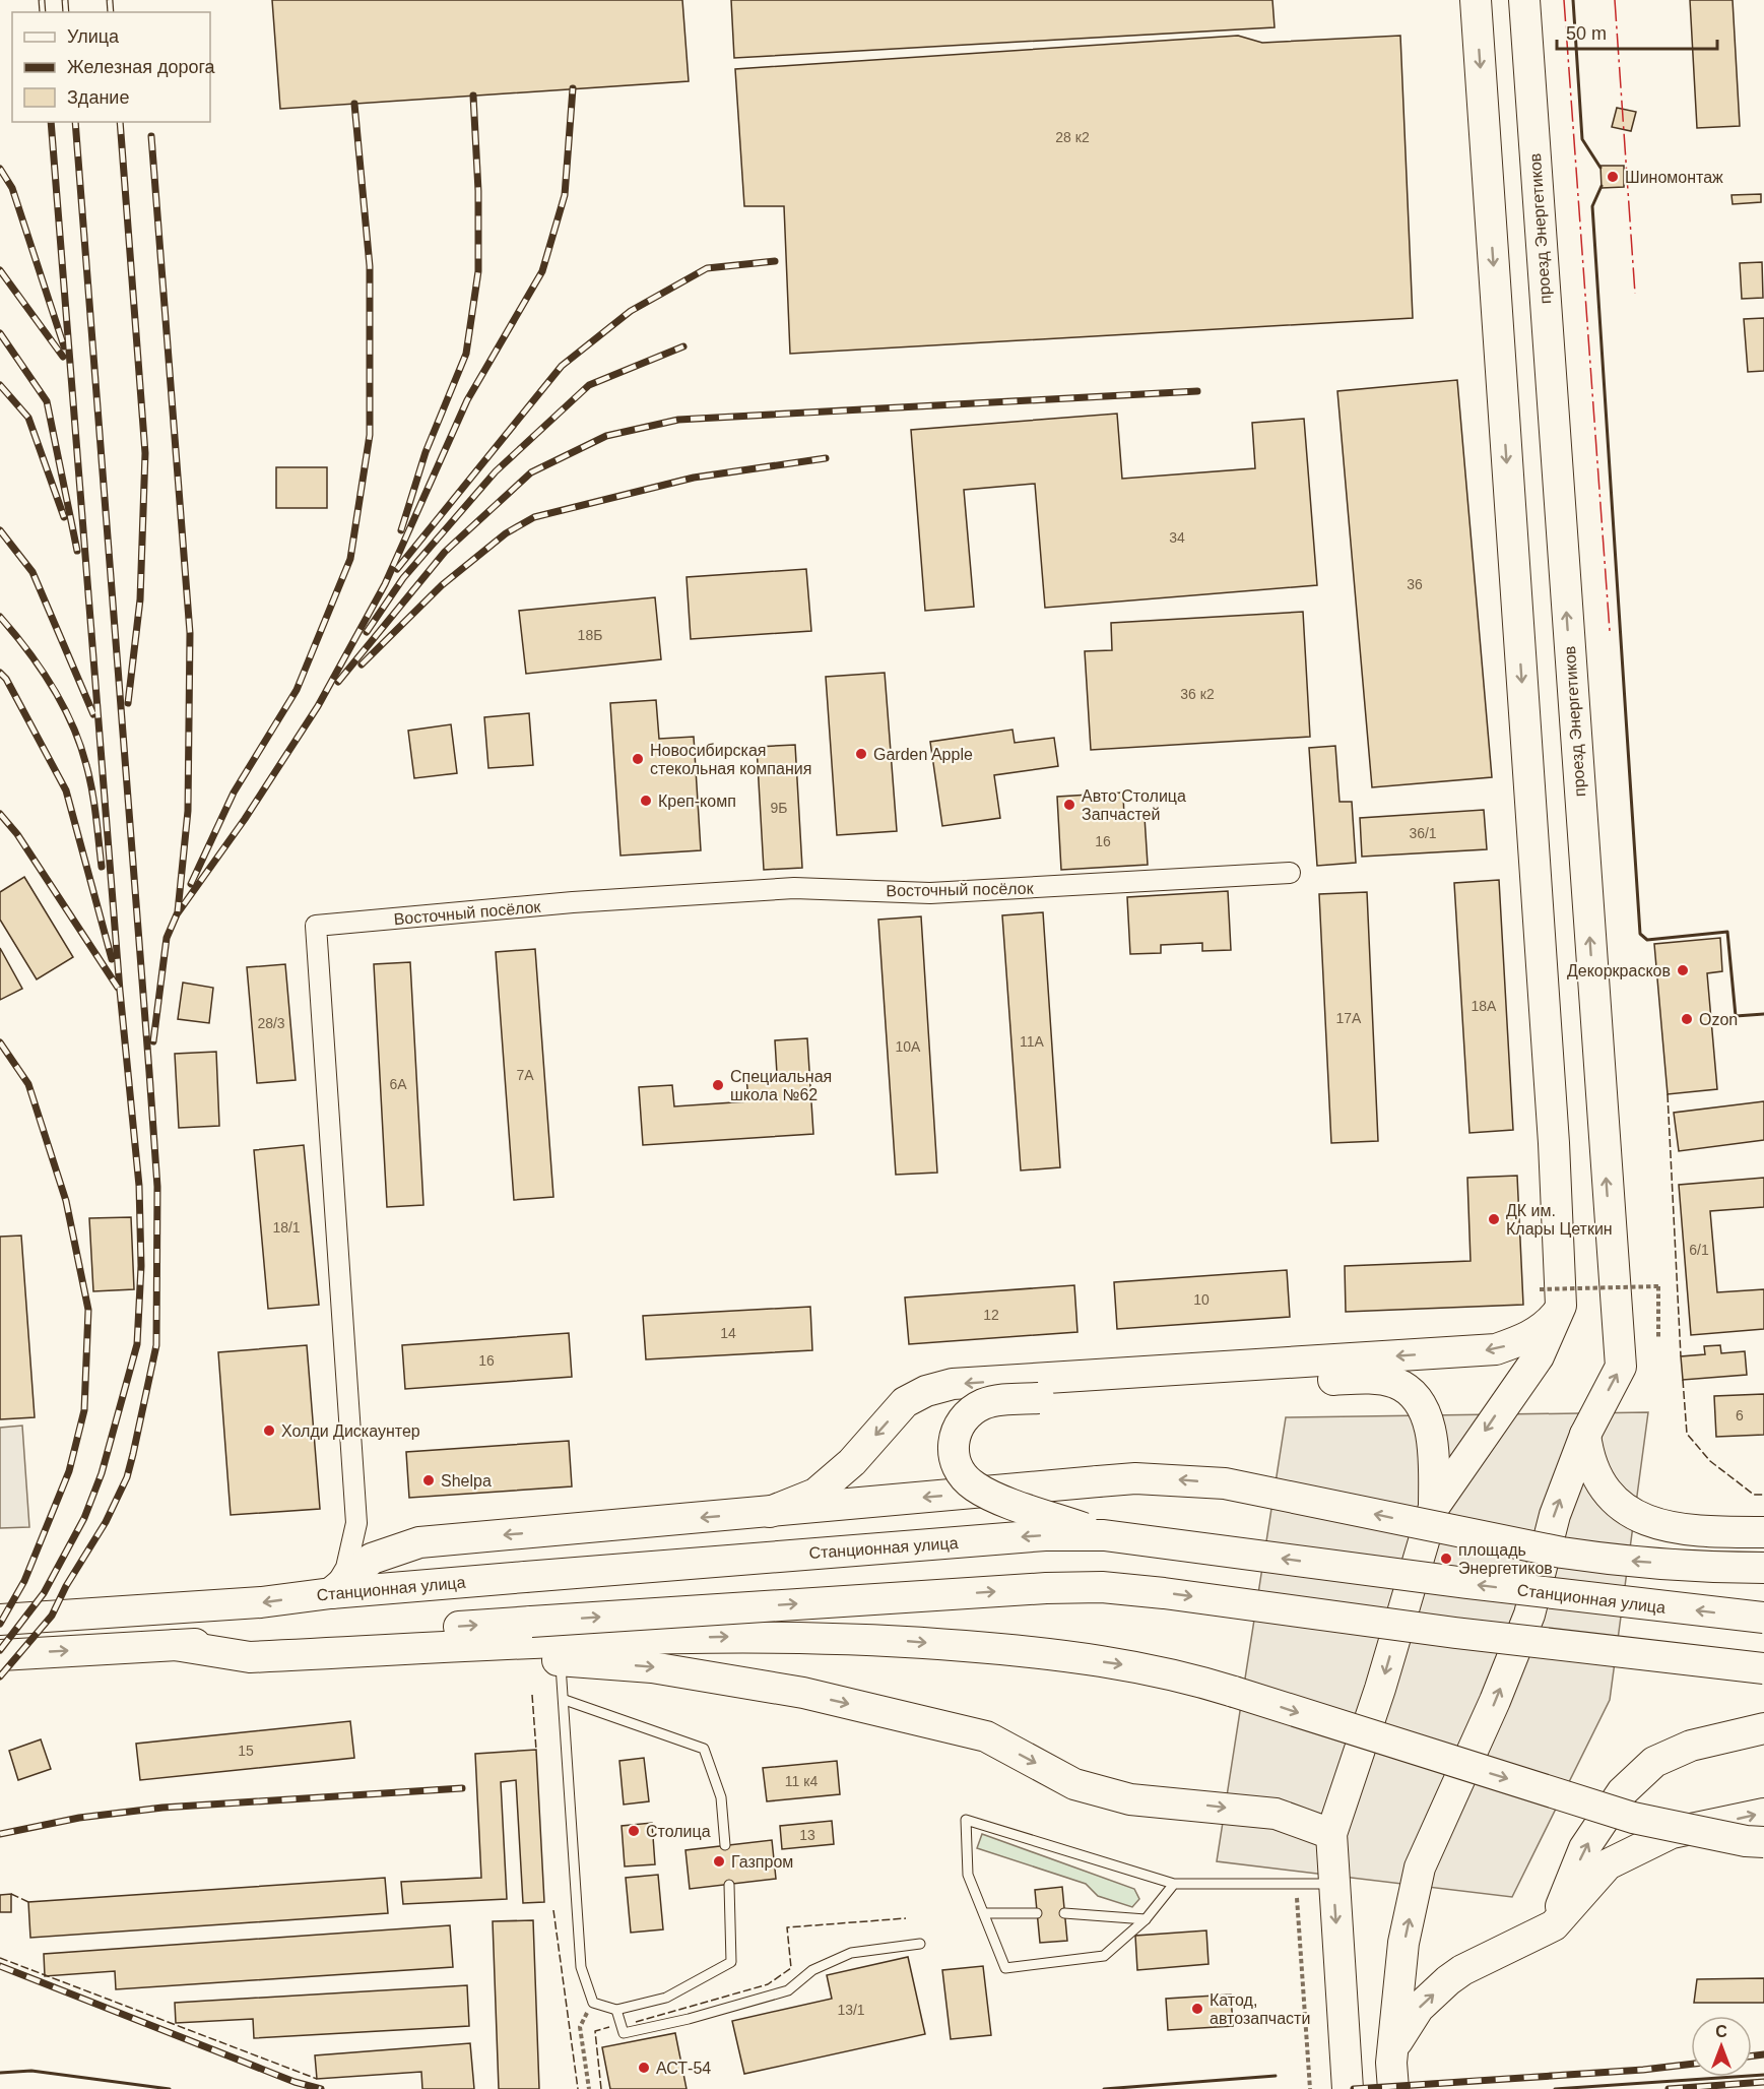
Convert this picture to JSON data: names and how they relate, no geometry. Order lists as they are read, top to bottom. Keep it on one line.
{"streets":{"main road":["проезд Энергетиков","Станционная улица"],"street":["Восточный посёлок"]},"crossings":[["Восточный посёлок","Станционная улица"]],"places":["Шиномонтаж","Garden Apple","Новосибирская стекольная компания","Креп-комп","Авто Столица Запчастей","Декоркрасков","Ozon","Специальная школа №62","ДК им. Клары Цеткин","Холди Дискаунтер","Shelpa","площадь Энергетиков","Столица","Газпром","Катод, автозапчасти","АСТ-54"],"house_numbers":["28 к2","34","36","18Б","36 к2","9Б","36/1","16","18А","17А","28/3","11А","10А","7А","6А","18/1","6/1","10","12","14","16","6","15","11 к4","13","13/1"],"legend":["Улица","Железная дорога","Здание"],"scale_bar":"50 m","north":"top"}
